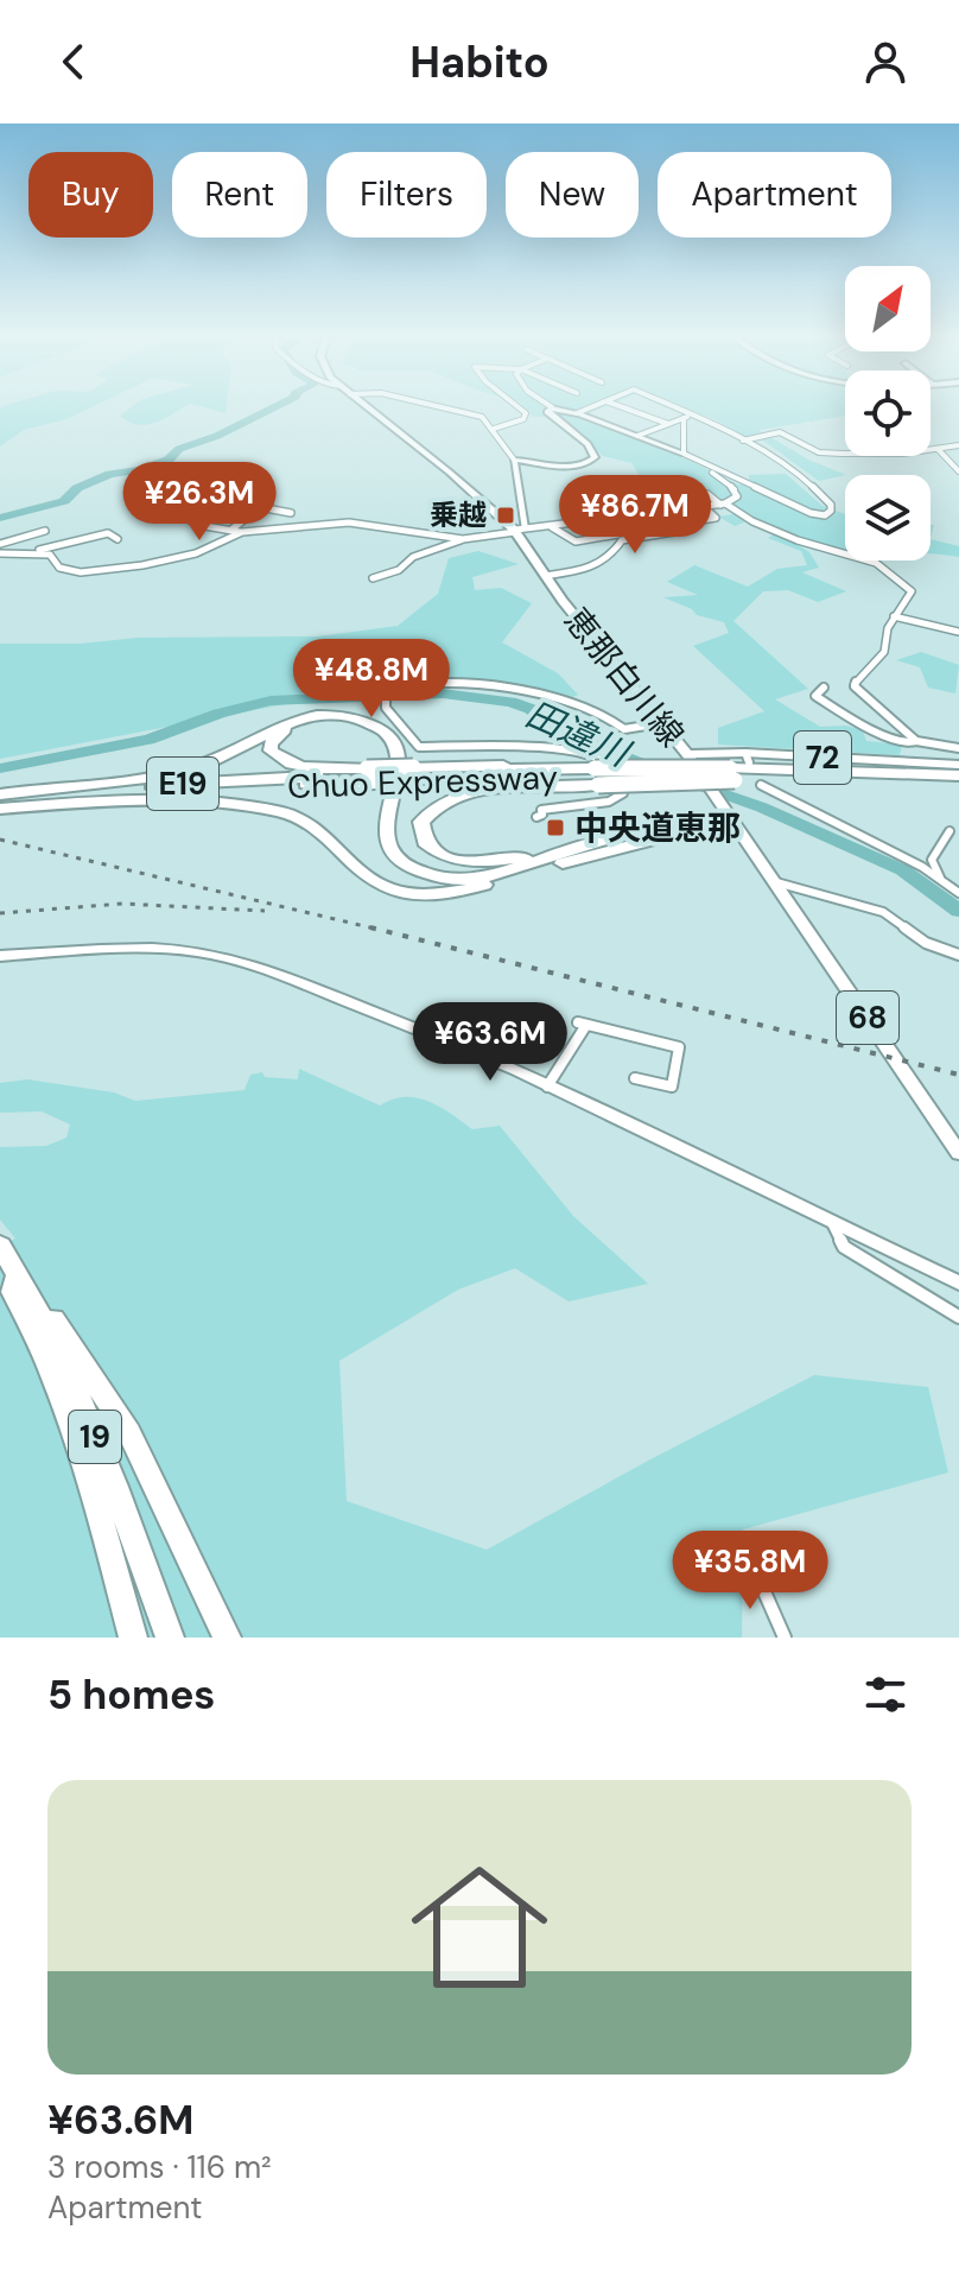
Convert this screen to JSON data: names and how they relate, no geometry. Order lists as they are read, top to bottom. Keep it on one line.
{"streets":{"highway":["Chuo Expressway","E19","19"],"main road":["恵那白川線","72","68"]},"crossings":[["恵那白川線","72"]],"water":["田違川"],"places":{"transit":["乗越","中央道恵那"]},"north":"top right","page":{"header":"Habito","chip":["Buy","Rent","Filters","New","Apartment"],"price":["¥26.3M","¥86.7M","¥48.8M","¥63.6M","¥35.8M"],"heading":"5 homes","list":[{"name":"¥63.6M","note":"3 rooms · 116 m² · Apartment"}]}}
